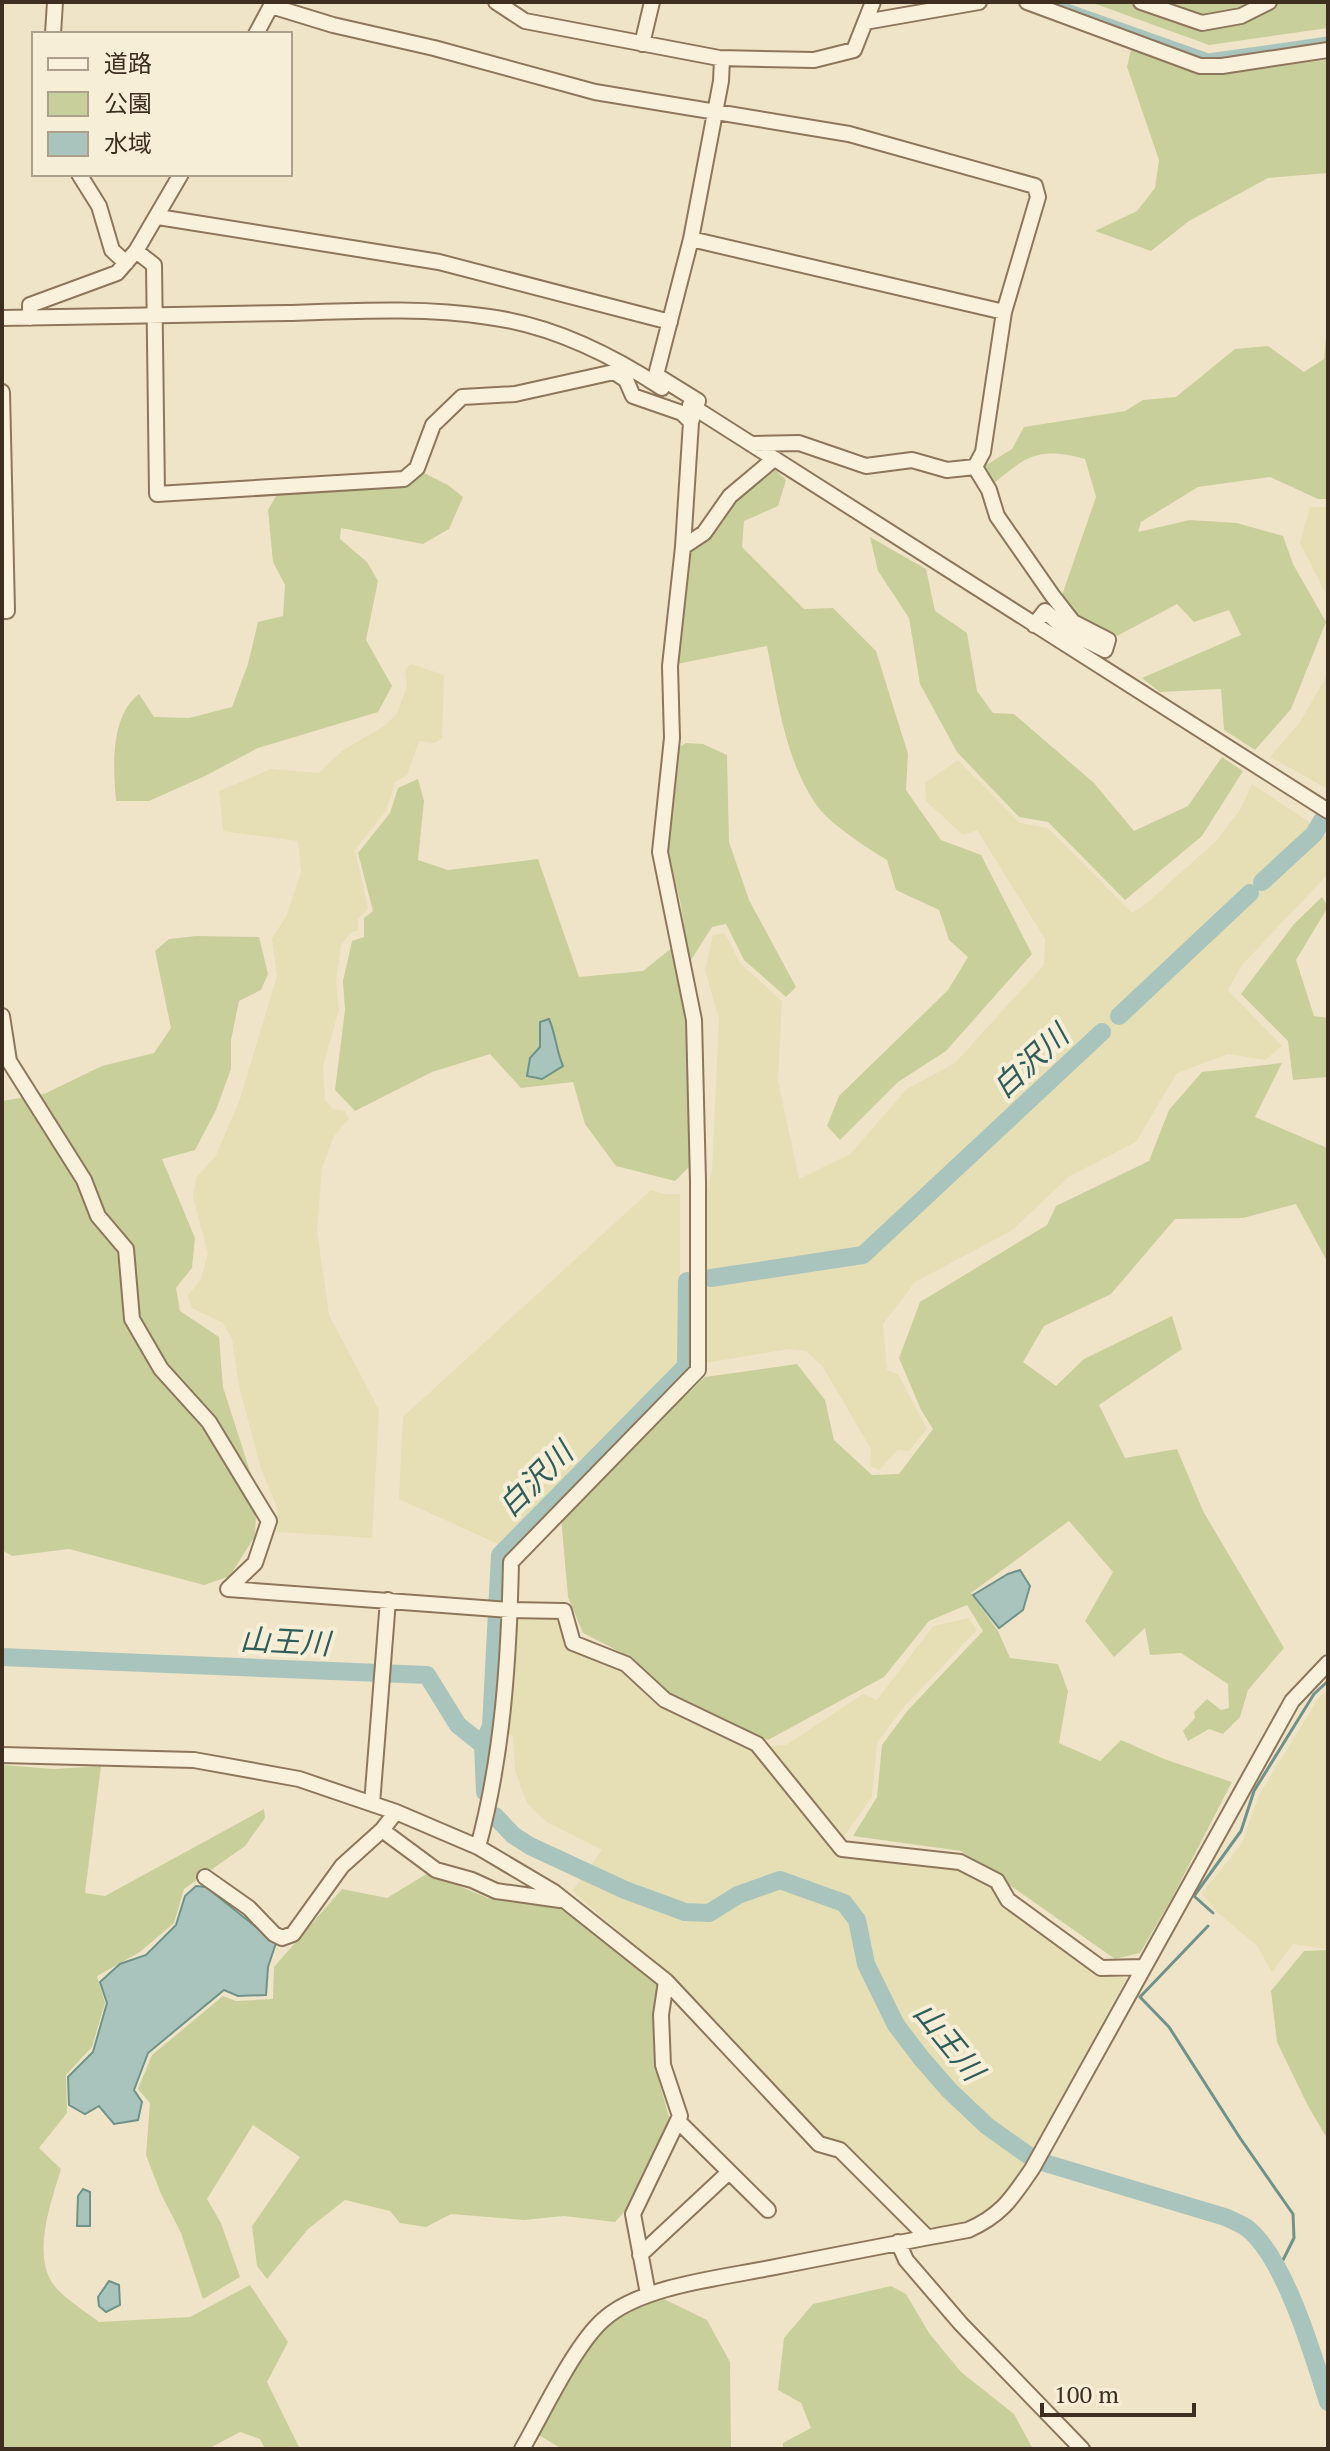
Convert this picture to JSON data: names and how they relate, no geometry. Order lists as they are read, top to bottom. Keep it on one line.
{"water":["白沢川","山王川"],"legend":["道路","公園","水域"],"scale_bar":"100 m"}
